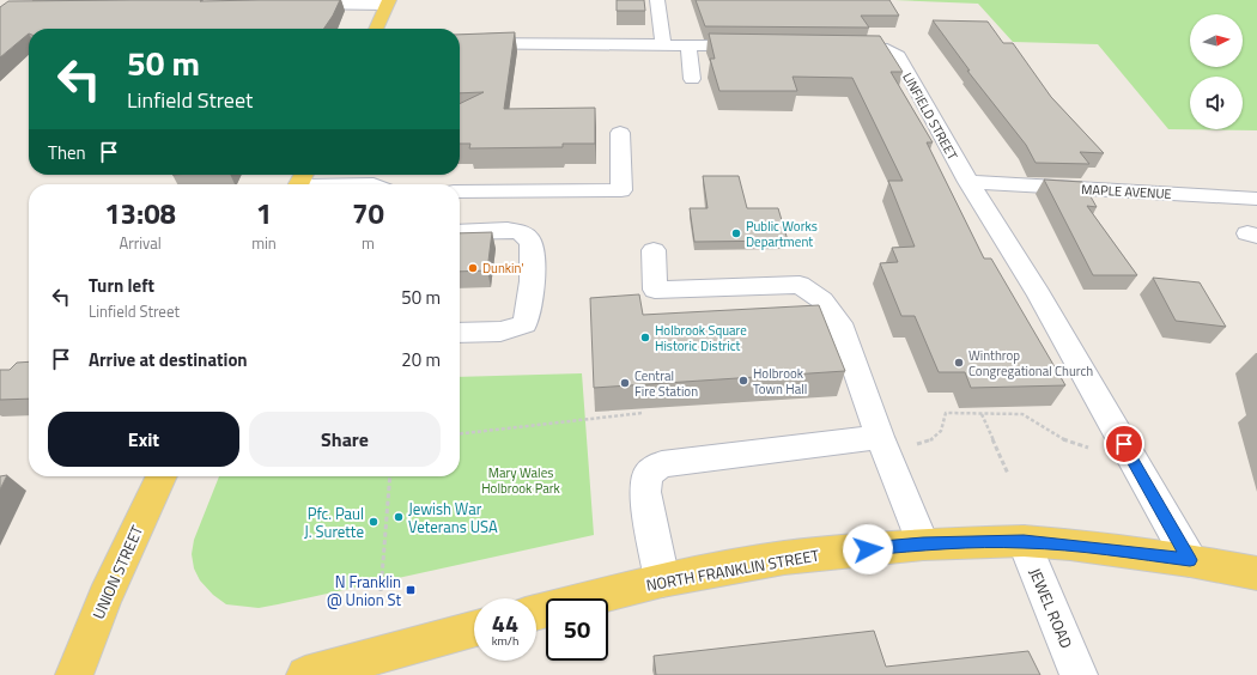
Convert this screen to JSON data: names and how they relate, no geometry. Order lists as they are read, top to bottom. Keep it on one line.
{"streets":{"main road":["NORTH FRANKLIN STREET","UNION STREET"],"street":["LINFIELD STREET","MAPLE AVENUE","JEWEL ROAD"]},"crossings":[["LINFIELD STREET","MAPLE AVENUE"],["LINFIELD STREET","NORTH FRANKLIN STREET"],["NORTH FRANKLIN STREET","JEWEL ROAD"]],"parks":["Mary Wales Holbrook Park"],"places":{"other":["Public Works Department","Dunkin'","Holbrook Square Historic District","Winthrop Congregational Church","Holbrook Town Hall","Central Fire Station","Jewish War Veterans USA","Pfc. Paul J. Surette"],"transit":["N Franklin @ Union St"]},"north":"right","page":{"turn":["50 m","Linfield Street"],"then":"Then","eta":["13:08","Arrival","1","min","70","m"],"list":[{"name":"Turn left","note":"Linfield Street","value":"50 m"},{"name":"Arrive at destination","value":"20 m"}],"buttons":["Exit","Share"],"speed":"44 km/h","limit":"50"}}
